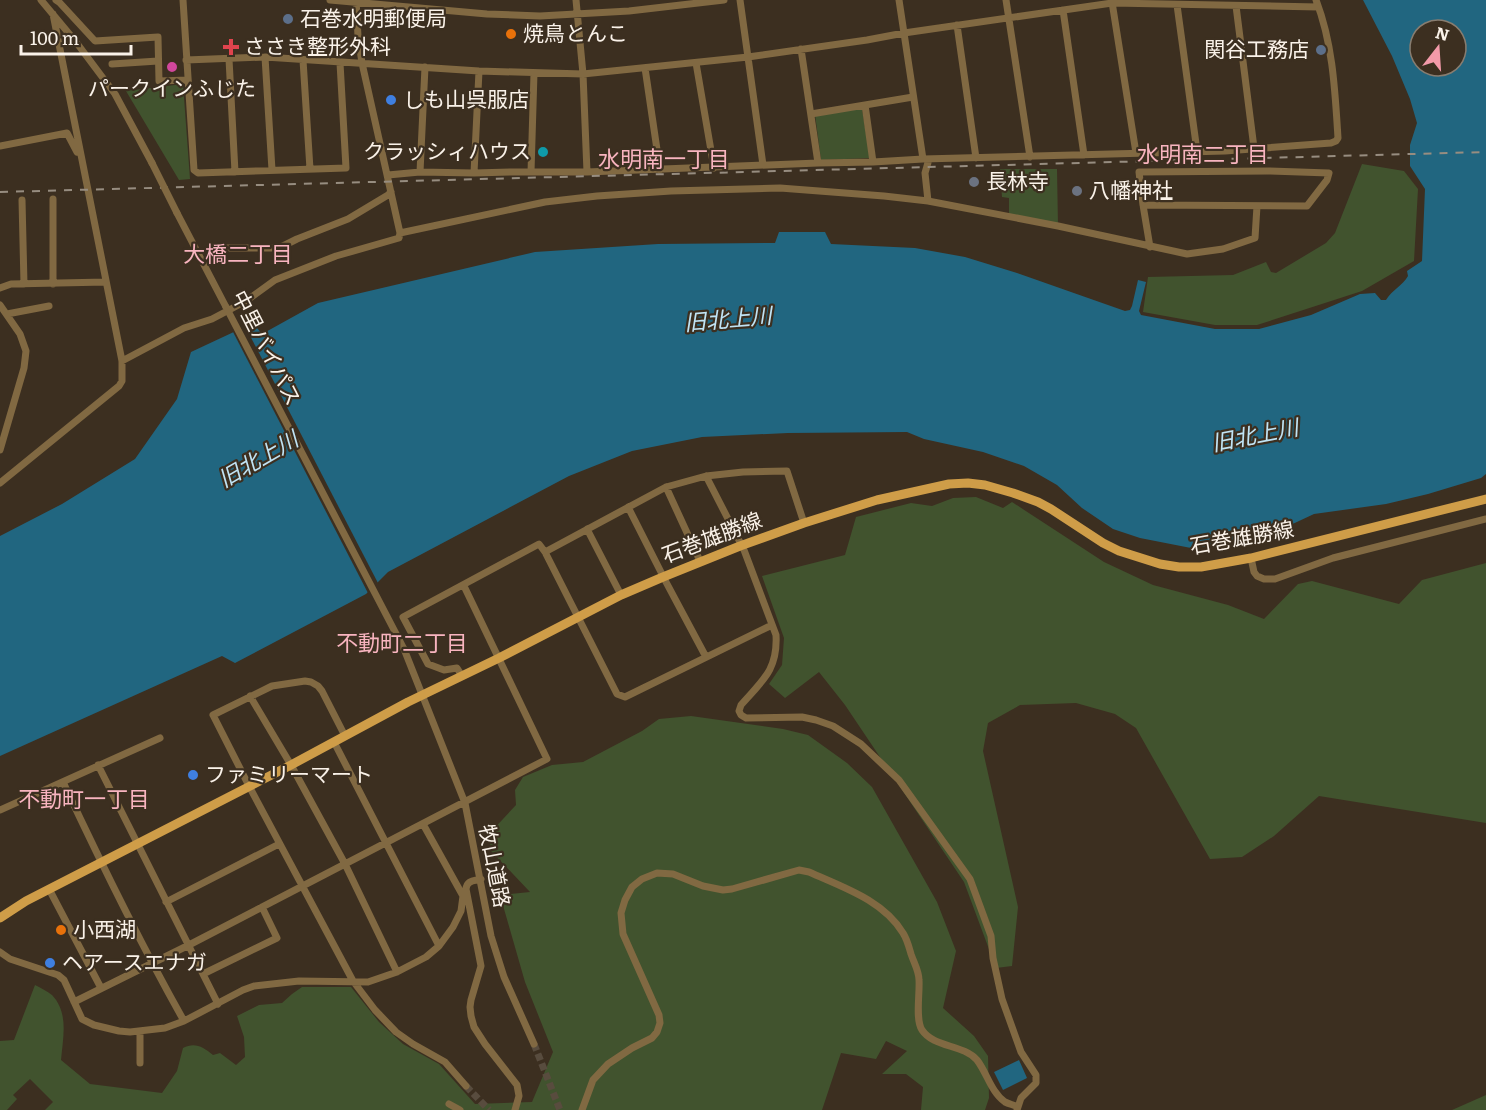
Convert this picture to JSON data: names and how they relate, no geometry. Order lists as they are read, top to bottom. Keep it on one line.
{"streets":{"main road":["石巻雄勝線"],"street":["中里バイパス","牧山道路"]},"crossings":[["中里バイパス","石巻雄勝線"],["中里バイパス","牧山道路"],["石巻雄勝線","牧山道路"]],"districts":["水明南二丁目","水明南一丁目","大橋二丁目","不動町二丁目","不動町一丁目"],"water":["旧北上川"],"places":{"other":["石巻水明郵便局","焼鳥とんこ","関谷工務店","パークインふじた","しも山呉服店","クラッシィハウス","長林寺","八幡神社","ファミリーマート","小西湖","ヘアースエナガ"],"health":["ささき整形外科"]},"scale_bar":"100 m","north":"top"}
